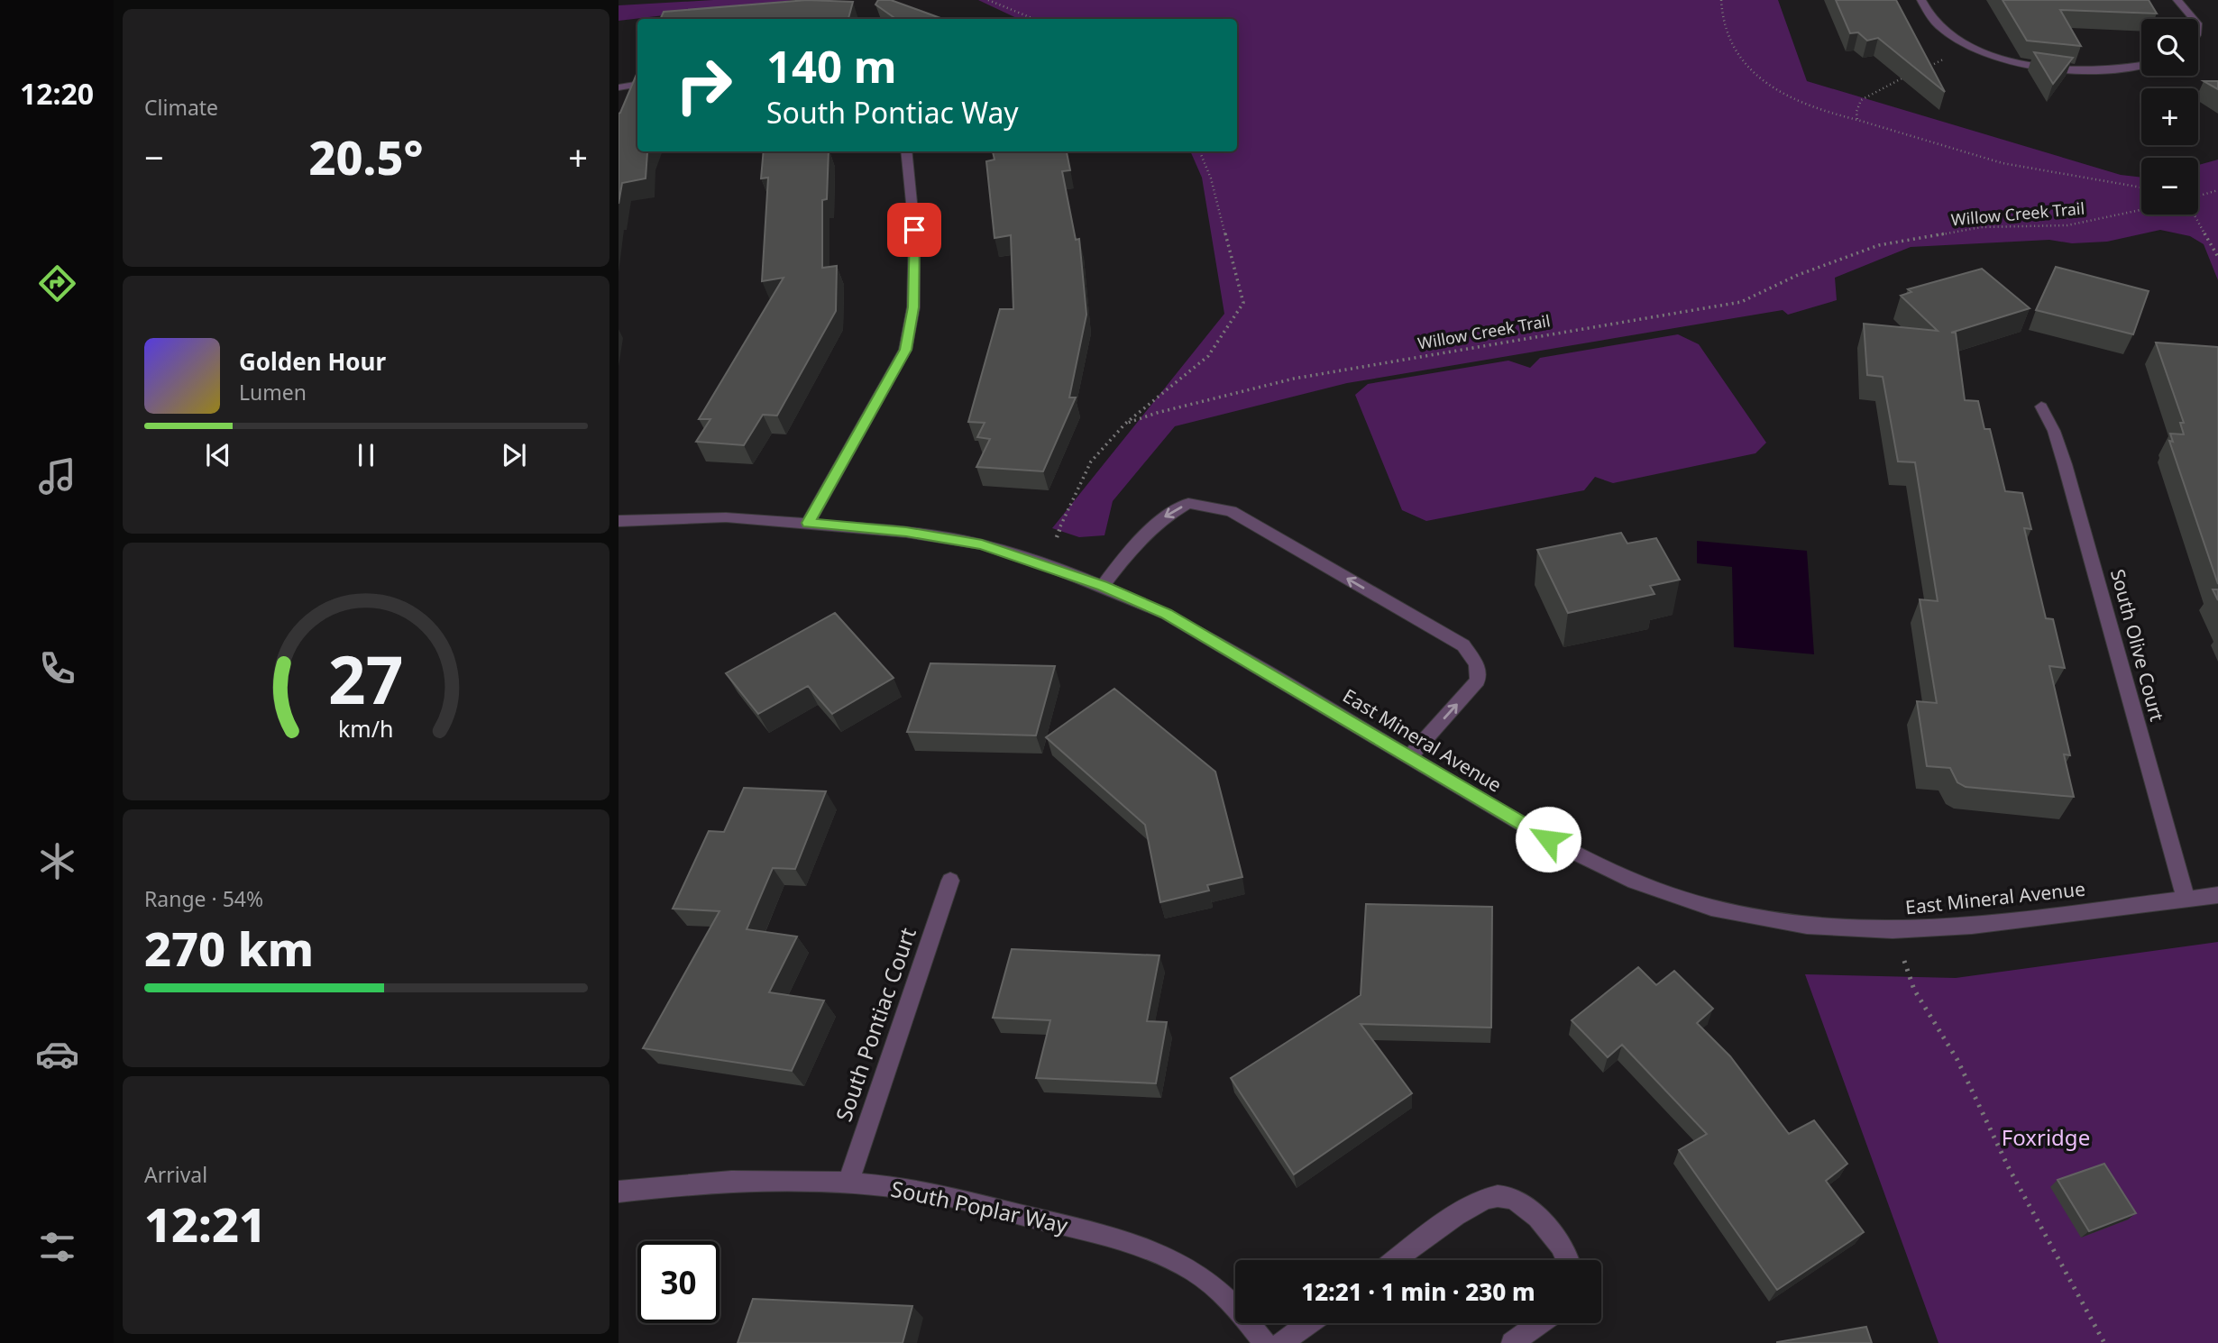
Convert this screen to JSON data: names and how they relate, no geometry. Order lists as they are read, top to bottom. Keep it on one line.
{"streets":{"street":["South Olive Court","East Mineral Avenue","South Pontiac Court","South Poplar Way"],"path":["Willow Creek Trail"]},"crossings":[["South Olive Court","East Mineral Avenue"],["South Pontiac Court","South Poplar Way"]],"parks":["Foxridge"],"page":{"tabs":"12:20","tile":["Climate",["Range · 54%","270 km"],["Arrival","12:21"]],"map_buttons":["+","−"],"turn":["140 m","South Pontiac Way"],"heat":["−","20.5°","+"],"song":["Golden Hour","Lumen"],"limit":"30","trip":"12:21 · 1 min · 230 m","gauge":["27","km/h"]}}
